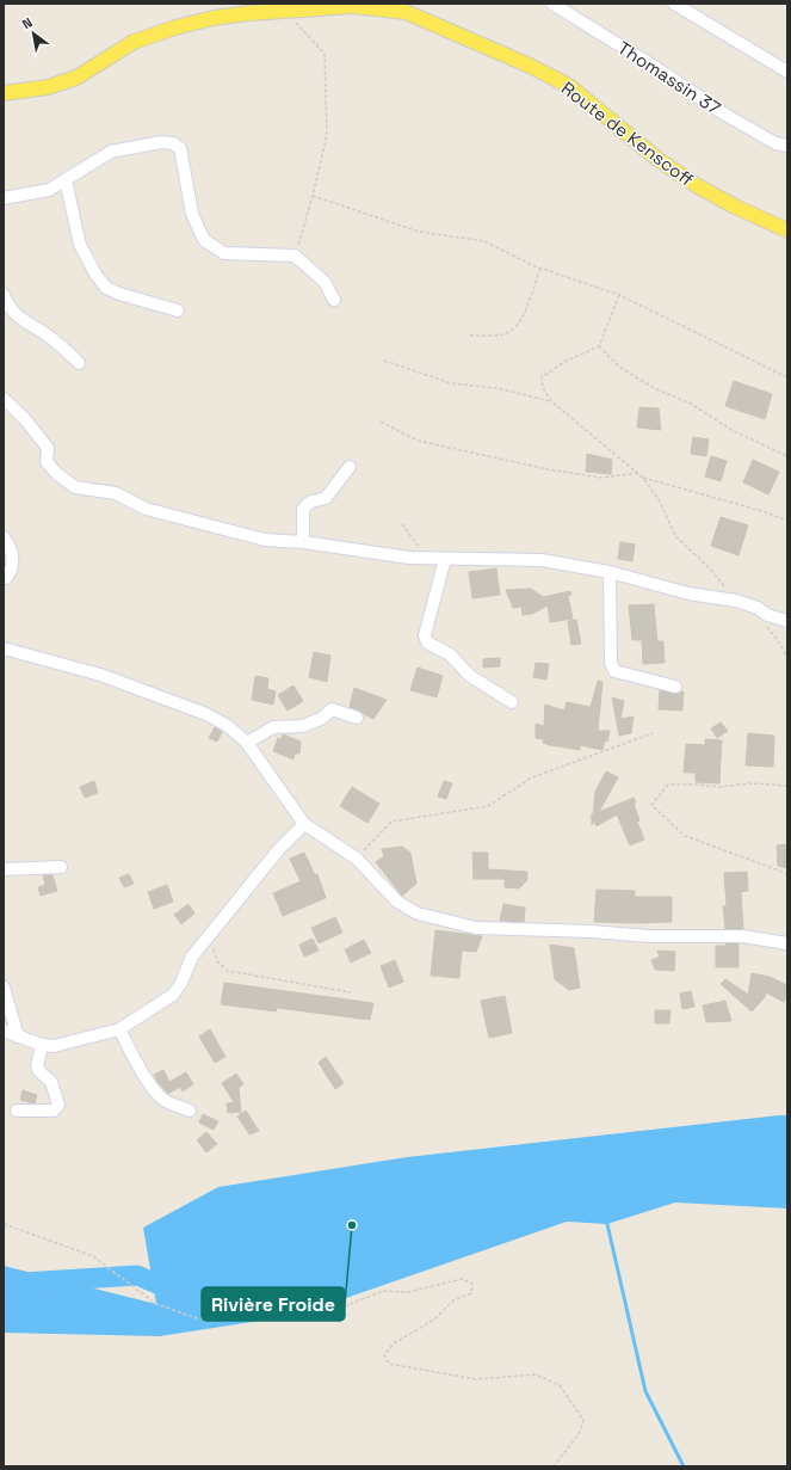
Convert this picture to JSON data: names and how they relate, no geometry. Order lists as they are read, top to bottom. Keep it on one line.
{"streets":{"main road":["Route de Kenscoff"],"street":["Thomassin 37"]},"places":["Rivière Froide"],"north":"top left"}
